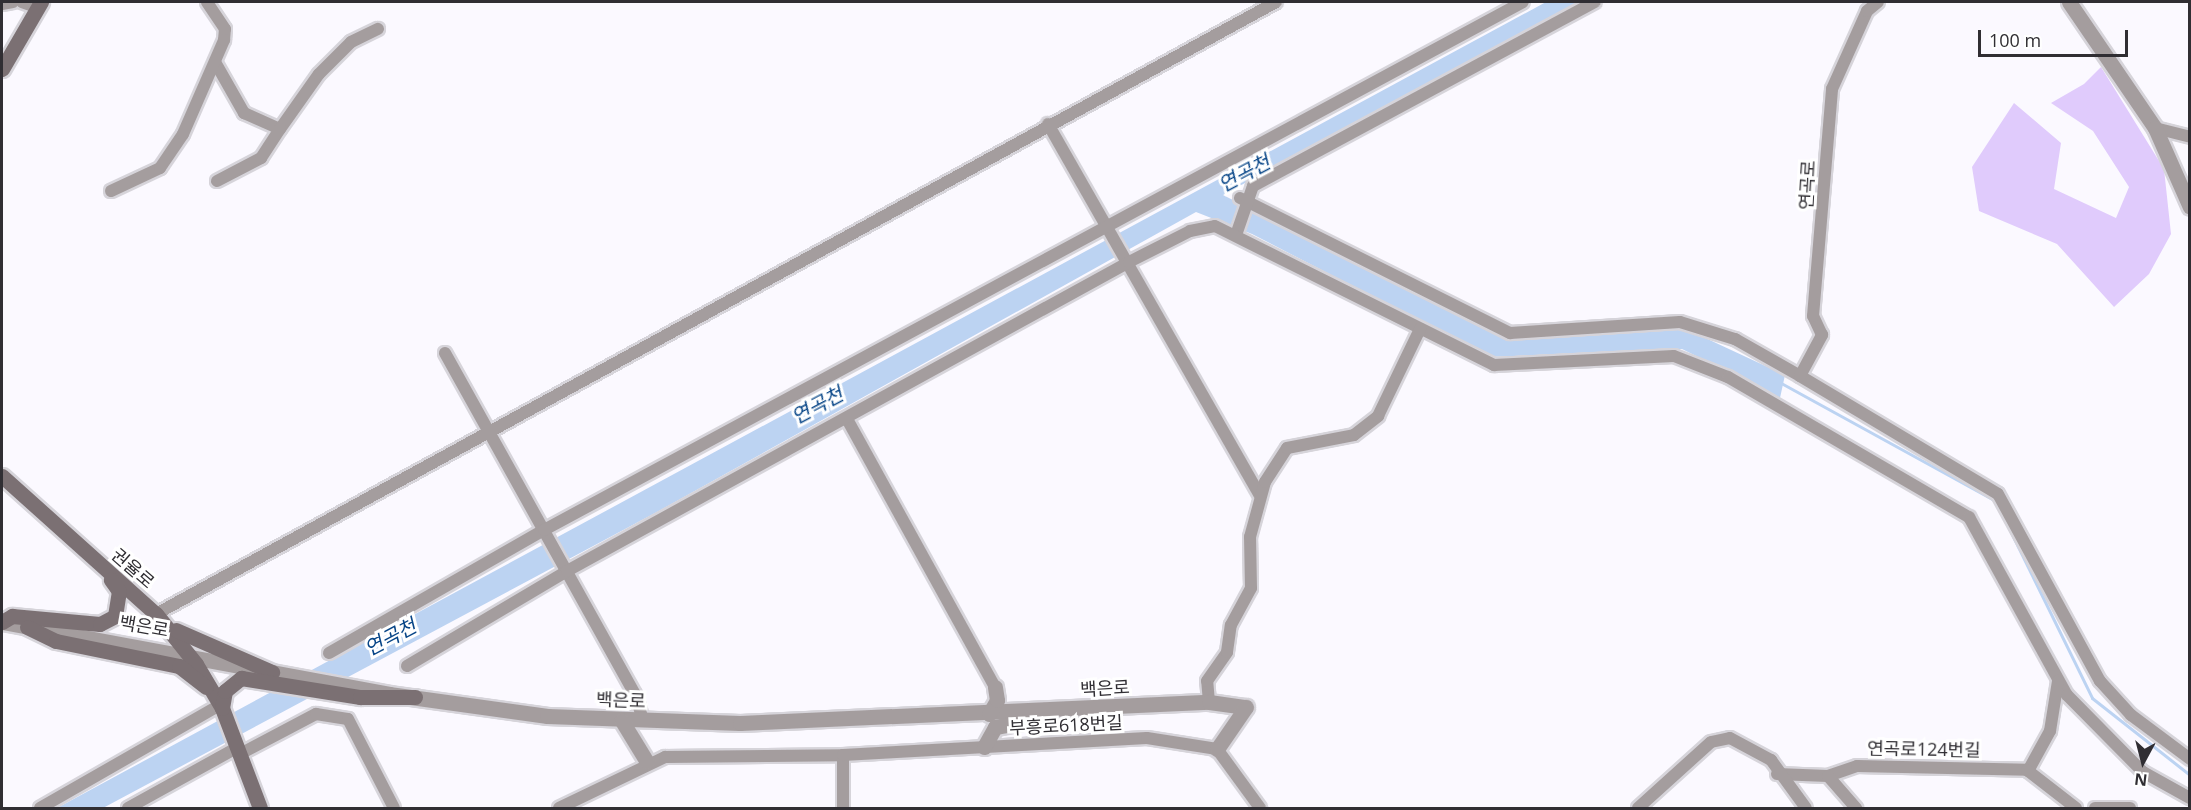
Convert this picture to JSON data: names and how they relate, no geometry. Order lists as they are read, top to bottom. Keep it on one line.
{"streets":{"main road":["권율로"],"street":["연곡로","백은로","부흥로618번길","연곡로124번길"]},"crossings":[["권율로","백은로"],["백은로","부흥로618번길"]],"water":["연곡천"],"scale_bar":"100 m","north":"bottom"}
